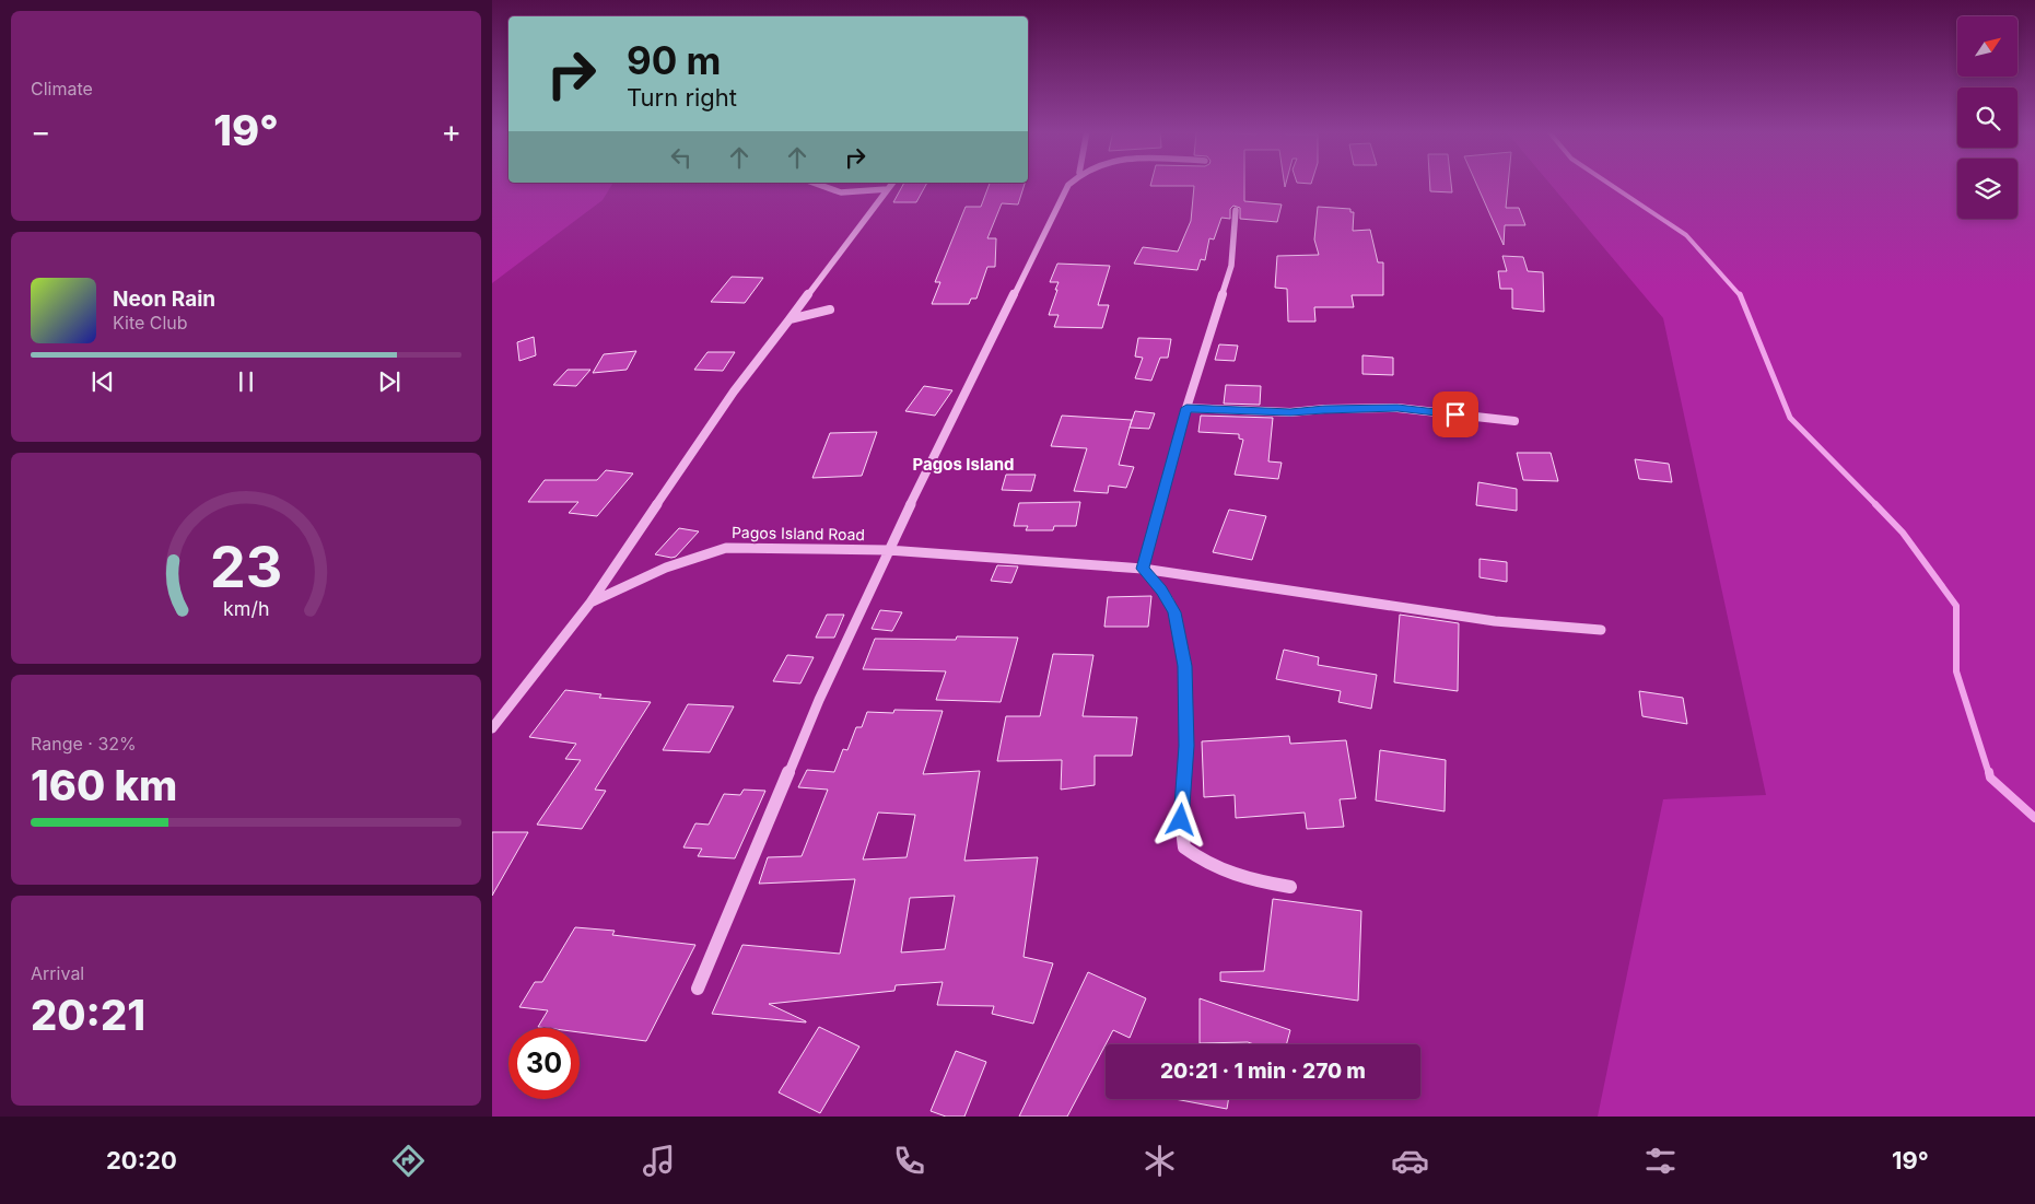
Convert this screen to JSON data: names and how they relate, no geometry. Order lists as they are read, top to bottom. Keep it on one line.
{"streets":{"street":["Pagos Island Road"]},"districts":["Pagos Island"],"north":"top right","page":{"tile":["Climate",["Range · 32%","160 km"],["Arrival","20:21"]],"turn":["90 m","Turn right"],"heat":["−","19°","+"],"song":["Neon Rain","Kite Club"],"limit":"30","trip":"20:21 · 1 min · 270 m","tabs":["20:20","19°"],"gauge":["23","km/h"]}}
